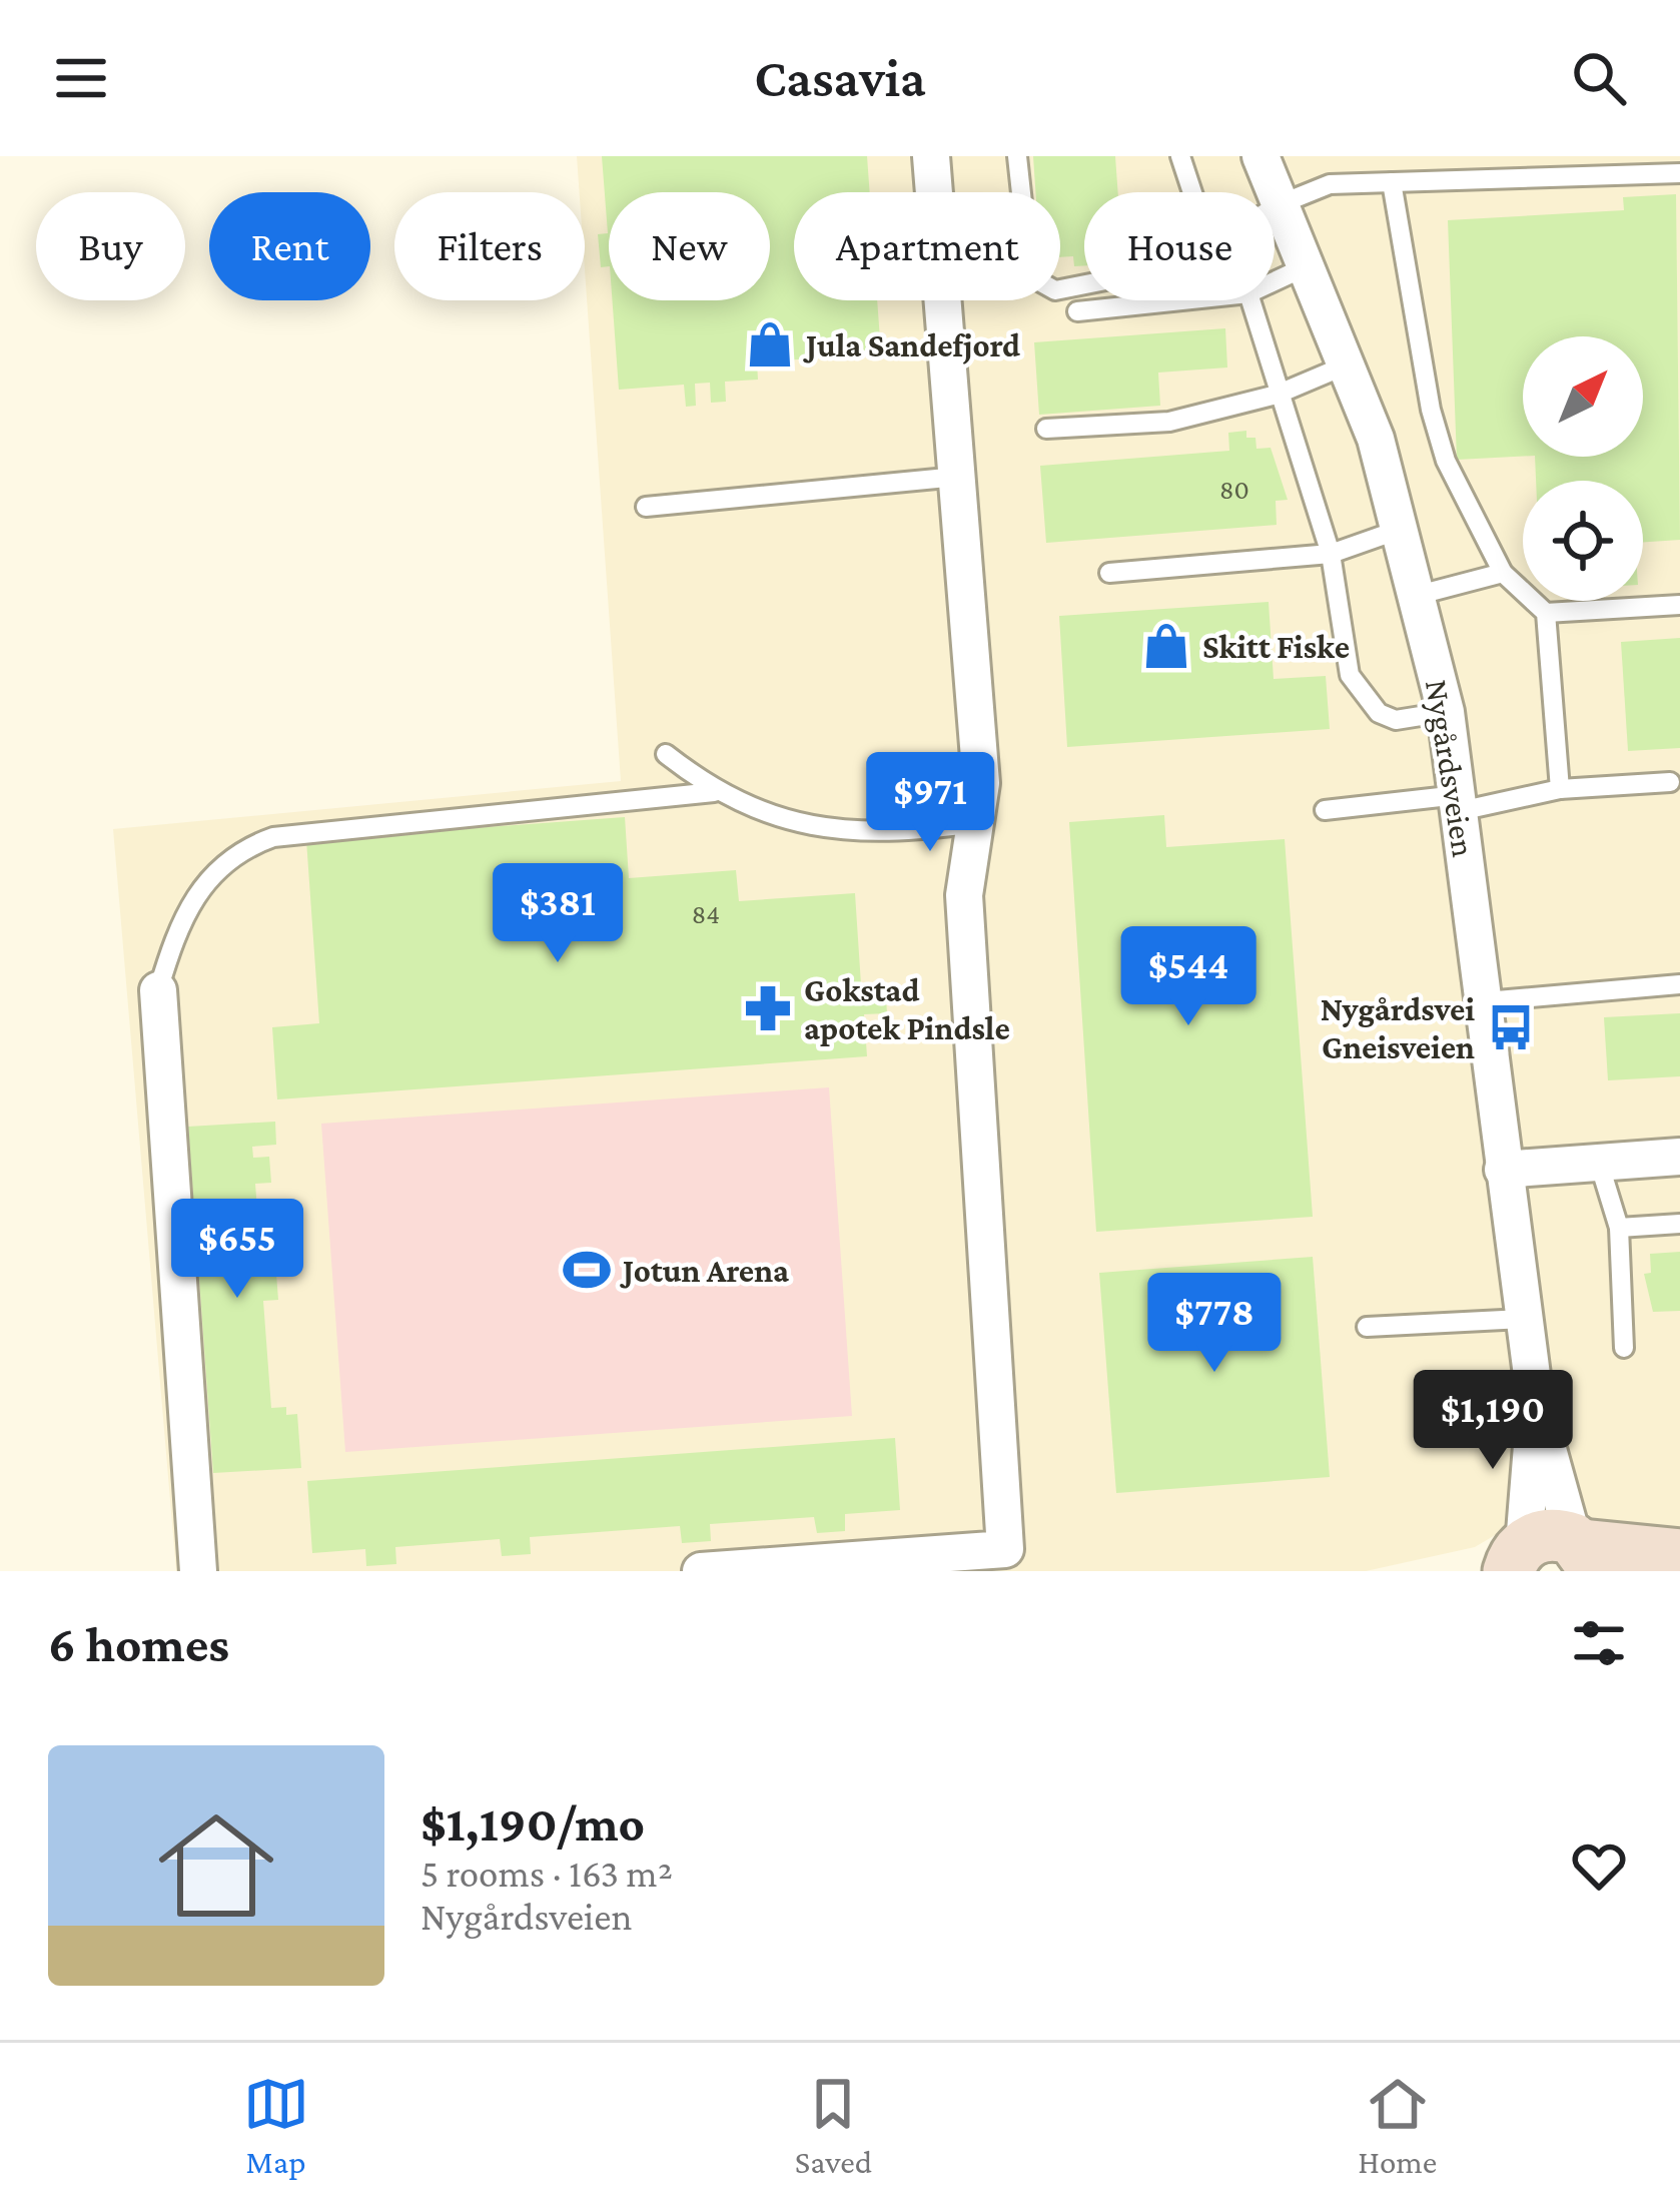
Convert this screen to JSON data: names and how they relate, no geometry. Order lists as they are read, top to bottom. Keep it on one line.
{"streets":{"street":["Nygårdsveien"]},"places":{"shop":["Jula Sandefjord","Skitt Fiske"],"pharmacy":["Gokstad apotek Pindsle"],"bus stop":["Nygårdsvei Gneisveien"],"sports":["Jotun Arena"]},"house_numbers":["80","84"],"north":"top right","page":{"header":"Casavia","chip":["Buy","Rent","Filters","New","Apartment","House"],"price":["$971","$381","$544","$655","$778","$1,190"],"heading":"6 homes","list":[{"name":"$1,190/mo","note":"5 rooms · 163 m² · Nygårdsveien"}],"tabs":["Map","Saved","Home"]}}
